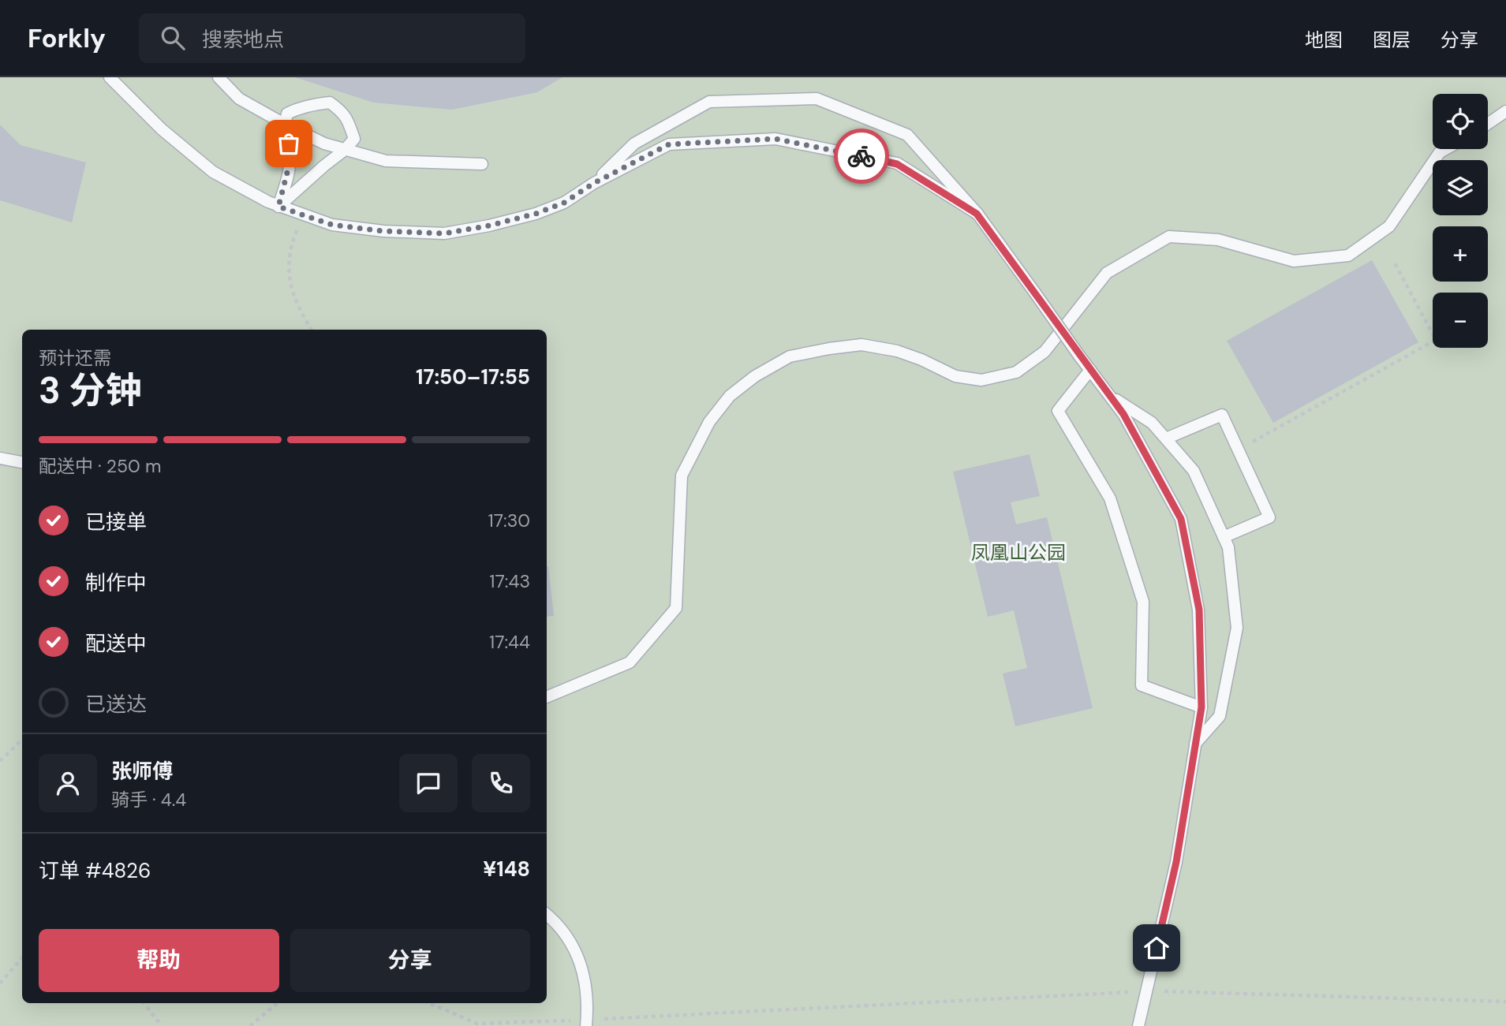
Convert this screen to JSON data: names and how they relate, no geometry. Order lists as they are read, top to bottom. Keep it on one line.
{"parks":["凤凰山公园"],"page":{"header":"Forkly","search":"搜索地点","nav":["地图","图层","分享"],"map_buttons":["+","−"],"heading":["3 分钟","预计还需","17:50–17:55"],"panel":["张师傅","骑手 · 4.4","订单 #4826","¥148"],"bar":"配送中 · 250 m","list":[["已接单","17:30"],["制作中","17:43"],["配送中","17:44"],"已送达"],"buttons":["帮助","分享"]}}
